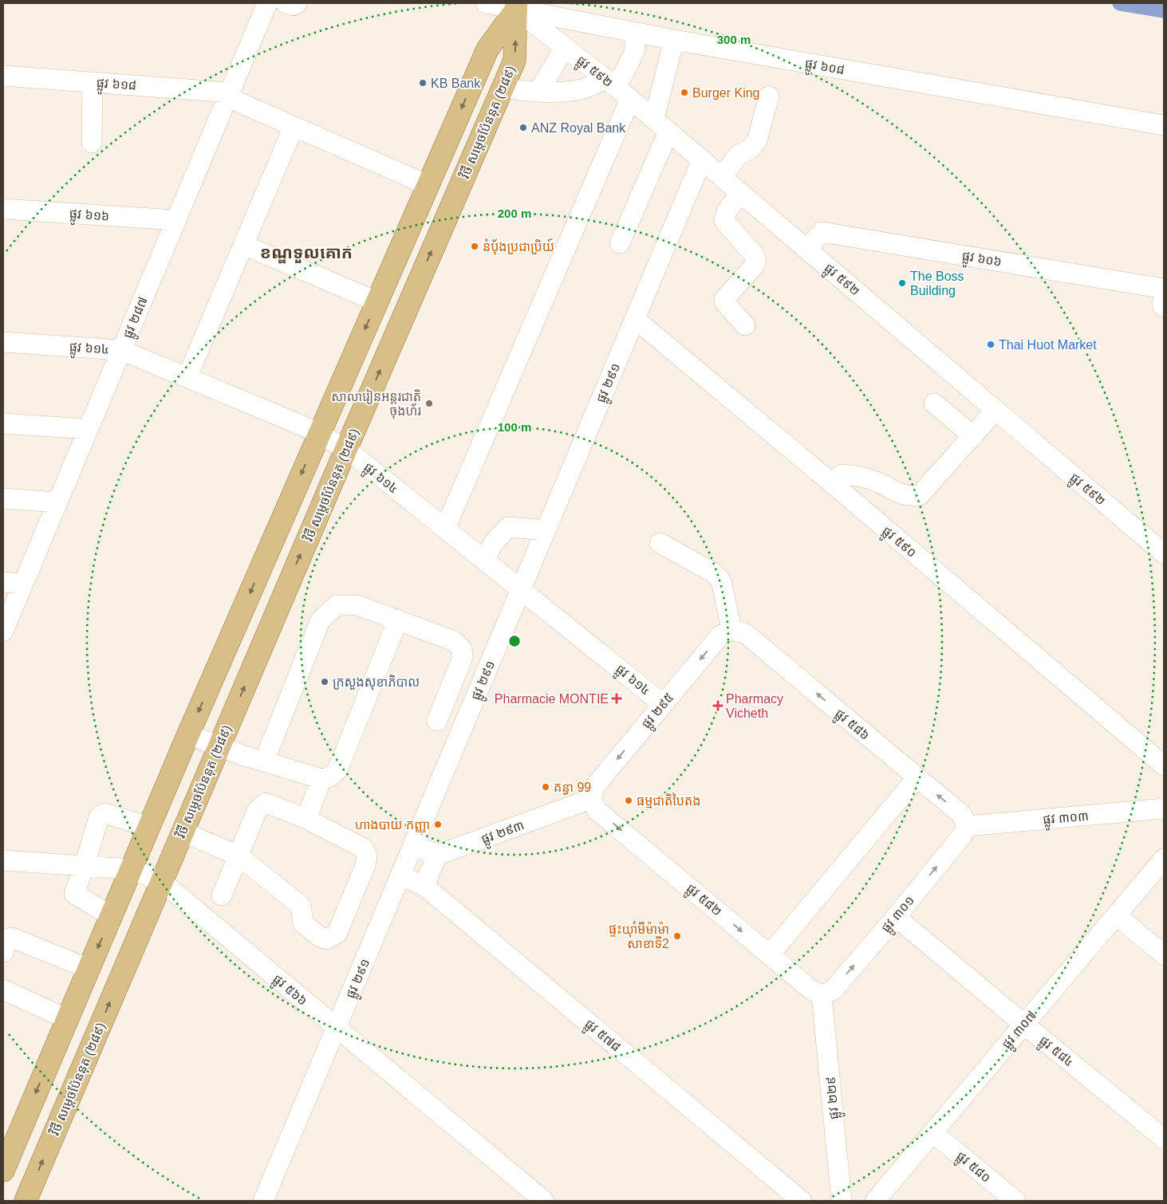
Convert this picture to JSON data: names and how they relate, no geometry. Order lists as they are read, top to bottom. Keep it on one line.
{"streets":{"main road":["វិថី សម្តេចប៉ែននុត (២៨៩)"],"street":["ផ្លូវ ៦០៨","ផ្លូវ ៥៩២","ផ្លូវ ៦១៨","ផ្លូវ ៦១៦","ផ្លូវ ៦០៦","ផ្លូវ ២៨៧","ផ្លូវ ៦១៤","ផ្លូវ ២៩១","ផ្លូវ ៥៩០","ផ្លូវ ២៩៥","ផ្លូវ ៥៨៦","ផ្លូវ ៣០៣","ផ្លូវ ២៩៣","ផ្លូវ ៥៨២","ផ្លូវ ៣០១","ផ្លូវ ៥៦៦","ផ្លូវ ៣០៧","ផ្លូវ ៥៧៨","ផ្លូវ ៥៨៤","ផ្លូវ ២២៩","ផ្លូវ ៥៨០"]},"crossings":[["ផ្លូវ ៦០៨","ផ្លូវ ៥៩២"],["ផ្លូវ ៦០៨","វិថី សម្តេចប៉ែននុត (២៨៩)"],["ផ្លូវ ៥៩២","វិថី សម្តេចប៉ែននុត (២៨៩)"],["ផ្លូវ ៥៩២","ផ្លូវ ៦០៦"],["ផ្លូវ ៥៩២","ផ្លូវ ២៩១"],["ផ្លូវ ៦១៨","ផ្លូវ ២៨៧"],["វិថី សម្តេចប៉ែននុត (២៨៩)","ផ្លូវ ៦១៤"],["វិថី សម្តេចប៉ែននុត (២៨៩)","ផ្លូវ ៥៦៦"],["ផ្លូវ ៦១៦","ផ្លូវ ២៨៧"],["ផ្លូវ ២៨៧","ផ្លូវ ៦១៤"],["ផ្លូវ ៦១៤","ផ្លូវ ២៩១"],["ផ្លូវ ៦១៤","ផ្លូវ ២៩៥"],["ផ្លូវ ២៩១","ផ្លូវ ៥៩០"],["ផ្លូវ ២៩១","ផ្លូវ ៥៦៦"],["ផ្លូវ ២៩១","ផ្លូវ ៥៧៨"],["ផ្លូវ ២៩៥","ផ្លូវ ៥៨៦"],["ផ្លូវ ២៩៥","ផ្លូវ ២៩៣"],["ផ្លូវ ២៩៥","ផ្លូវ ៥៨២"],["ផ្លូវ ៥៨៦","ផ្លូវ ៣០៣"],["ផ្លូវ ៥៨៦","ផ្លូវ ៣០១"],["ផ្លូវ ៣០៣","ផ្លូវ ៣០១"],["ផ្លូវ ២៩៣","ផ្លូវ ៥៨២"],["ផ្លូវ ៥៨២","ផ្លូវ ៣០១"],["ផ្លូវ ៥៨២","ផ្លូវ ២២៩"],["ផ្លូវ ៣០១","ផ្លូវ ៥៨៤"],["ផ្លូវ ៣០១","ផ្លូវ ២២៩"],["ផ្លូវ ៣០៧","ផ្លូវ ៥៨៤"],["ផ្លូវ ៣០៧","ផ្លូវ ៥៨០"]],"one_way":["ផ្លូវ ២៩៥","ផ្លូវ ៥៨៦","ផ្លូវ ៥៨២"],"districts":["ខណ្ឌទួលគោក"],"places":{"other":["KB Bank","Burger King","ANZ Royal Bank","នំបុ័ងប្រជាប្រិយ៍","The Boss Building","Thai Huot Market","សាលារៀនអន្តរជាតិ ចុងហ័រ","ក្រសួងសុខាភិបាល","គន្ធា 99","ធម្មជាតិបៃតង","ហាងបាយ កញ្ញា","ផ្ទះយ៉ាំមីម៉ាម៉ា សាខាទី2"],"health":["Pharmacie MONTIE","Pharmacy Vicheth"]},"rings":["300 m","200 m","100 m"]}
